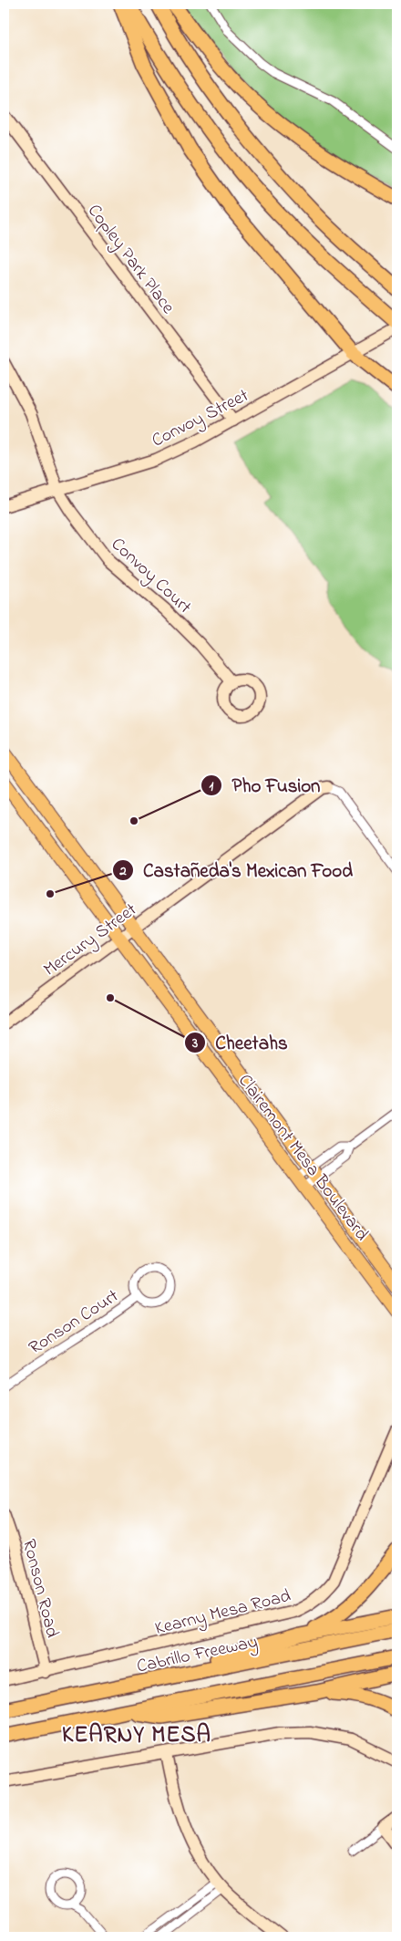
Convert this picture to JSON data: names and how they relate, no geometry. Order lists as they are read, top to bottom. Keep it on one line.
{"streets":{"highway":["Cabrillo Freeway"],"main road":["Clairemont Mesa Boulevard"],"street":["Copley Park Place","Convoy Street","Convoy Court","Mercury Street","Ronson Court","Ronson Road","Kearny Mesa Road"]},"crossings":[["Copley Park Place","Convoy Street"],["Convoy Street","Convoy Court"],["Mercury Street","Clairemont Mesa Boulevard"],["Ronson Road","Kearny Mesa Road"]],"districts":["KEARNY MESA"],"places":["Pho Fusion","Castañeda's Mexican Food","Cheetahs"]}
